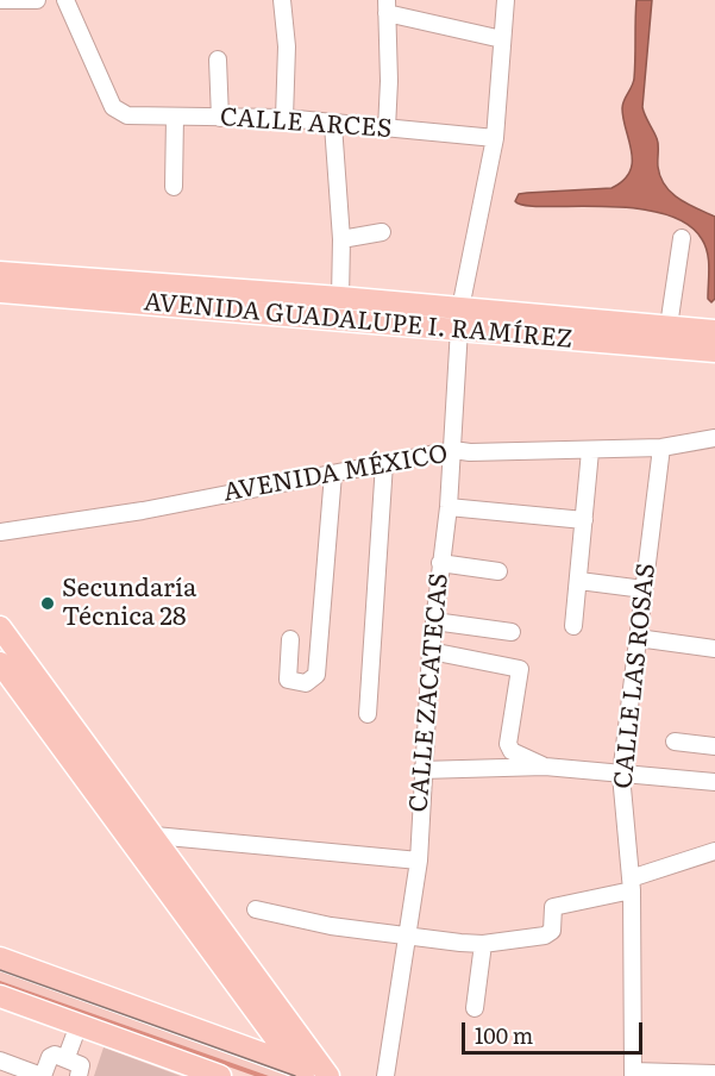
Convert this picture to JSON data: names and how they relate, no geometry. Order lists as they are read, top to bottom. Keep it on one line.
{"streets":{"main road":["AVENIDA GUADALUPE I. RAMÍREZ"],"street":["CALLE ARCES","AVENIDA MÉXICO","CALLE LAS ROSAS","CALLE ZACATECAS"]},"crossings":[["CALLE ARCES","CALLE ZACATECAS"],["AVENIDA GUADALUPE I. RAMÍREZ","CALLE ZACATECAS"],["AVENIDA MÉXICO","CALLE LAS ROSAS"],["AVENIDA MÉXICO","CALLE ZACATECAS"]],"places":["Secundaría Técnica 28"],"scale_bar":"100 m"}
